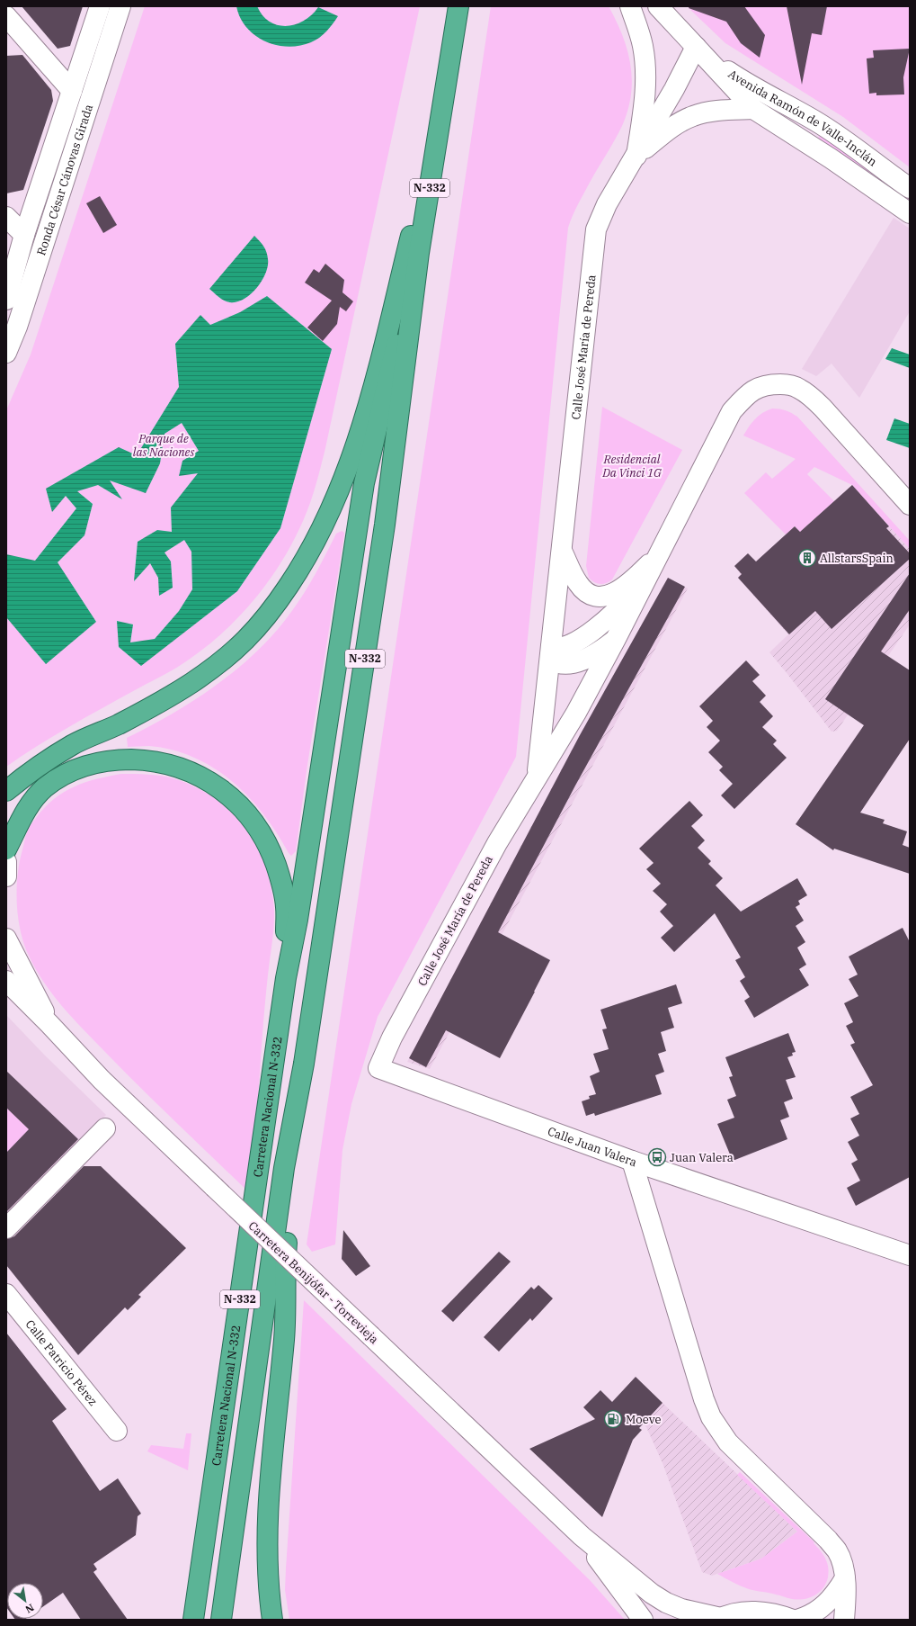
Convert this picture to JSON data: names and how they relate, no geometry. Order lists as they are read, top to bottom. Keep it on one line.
{"streets":{"highway":["N-332","Carretera Nacional N-332"],"street":["Avenida Ramón de Valle-Inclán","Ronda César Cánovas Girada","Calle José María de Pereda","Calle Juan Valera","Carretera Benijófar - Torrevieja","Calle Patricio Pérez"]},"crossings":[["Avenida Ramón de Valle-Inclán","Calle José María de Pereda"],["N-332","Carretera Nacional N-332"],["Calle José María de Pereda","Calle Juan Valera"]],"parks":["Parque de las Naciones","Residencial Da Vinci 1G"],"places":{"building":["AllstarsSpain"],"bus stop":["Juan Valera"],"fuel station":["Moeve"]},"north":"bottom right"}
